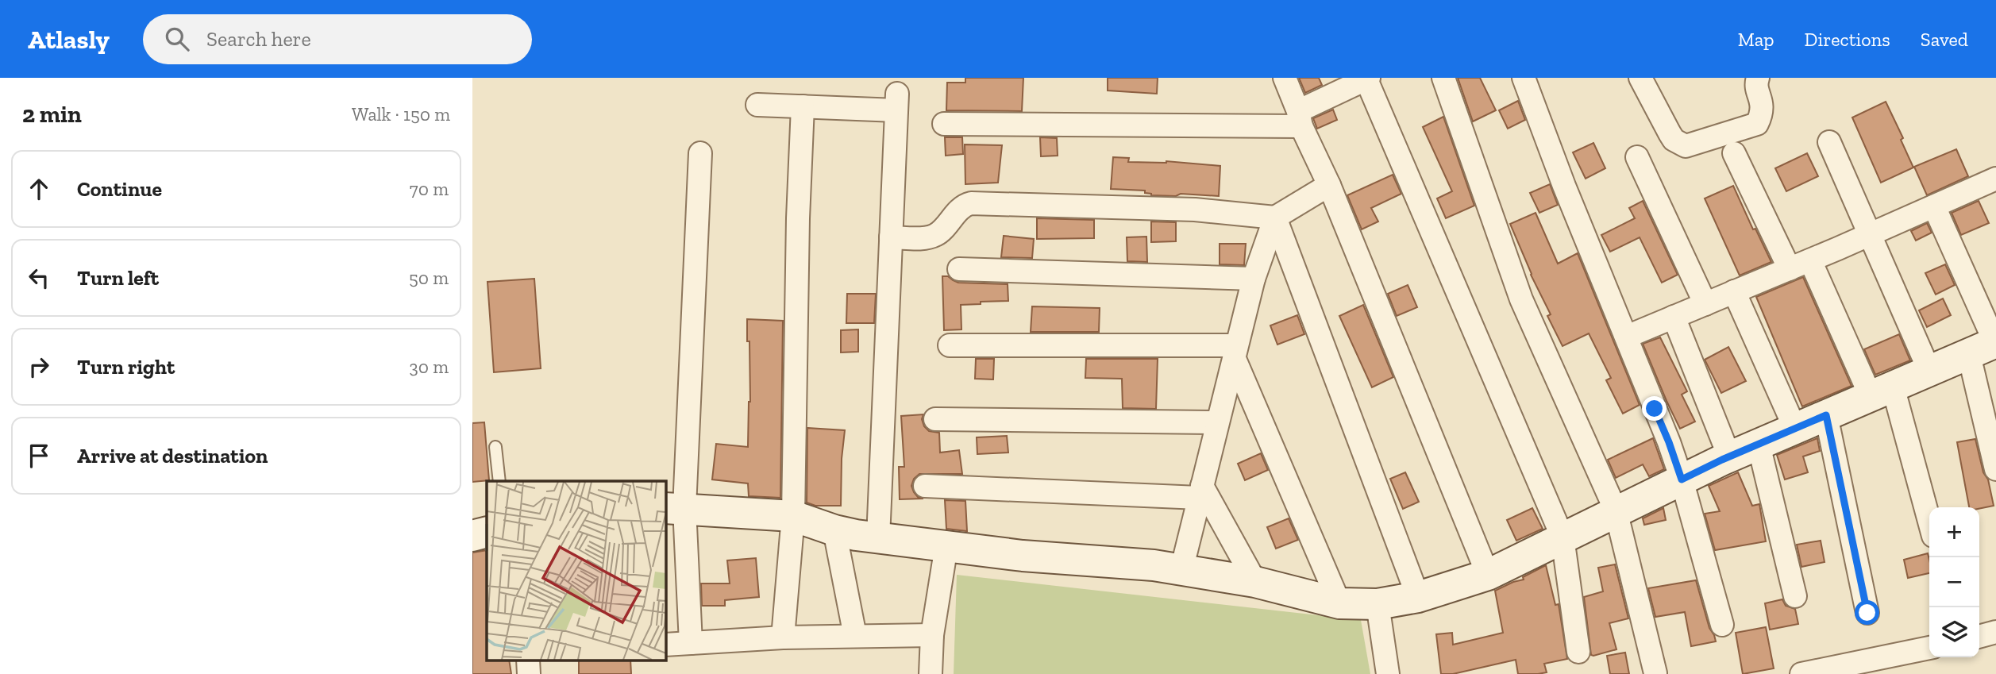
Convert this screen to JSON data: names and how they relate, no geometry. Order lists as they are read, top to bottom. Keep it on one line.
{"page":{"header":"Atlasly","search":"Search here","nav":["Map","Directions","Saved"],"heading":["2 min","Walk · 150 m"],"list":[["Continue","70 m"],["Turn left","50 m"],["Turn right","30 m"],"Arrive at destination"],"map_buttons":["+","−"]}}
